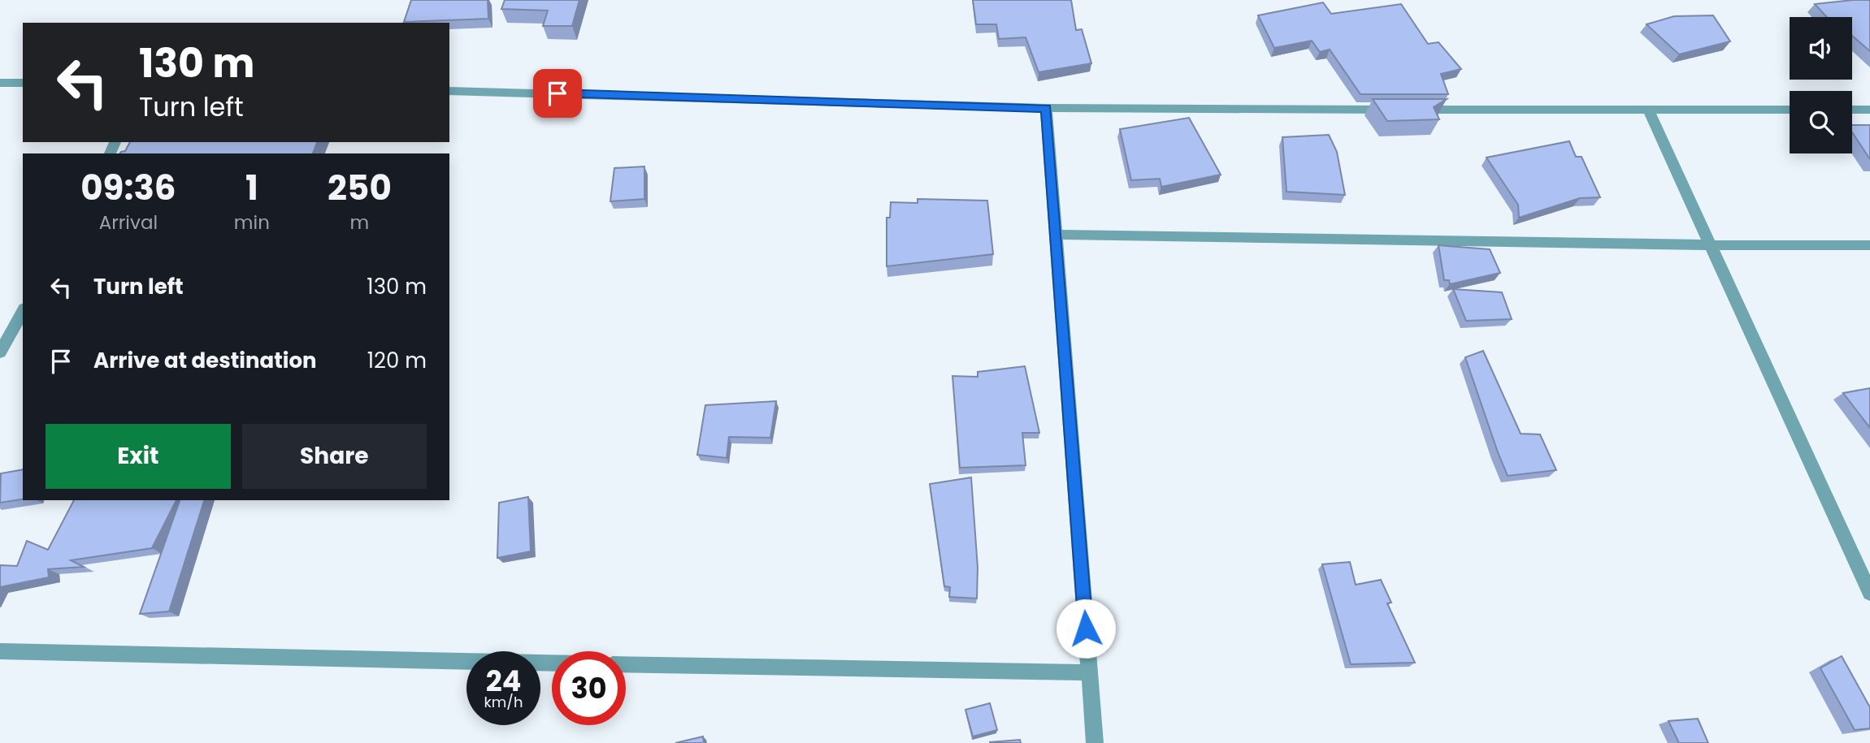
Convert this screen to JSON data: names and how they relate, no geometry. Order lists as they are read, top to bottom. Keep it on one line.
{"page":{"turn":["130 m","Turn left"],"eta":["09:36","Arrival","1","min","250","m"],"list":[{"name":"Turn left","value":"130 m"},{"name":"Arrive at destination","value":"120 m"}],"buttons":["Exit","Share"],"speed":"24 km/h","limit":"30"}}
